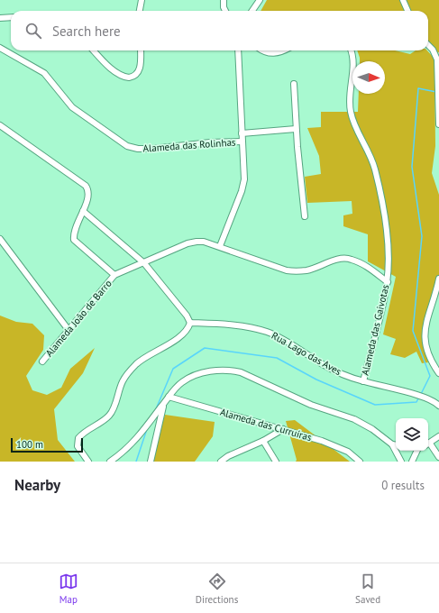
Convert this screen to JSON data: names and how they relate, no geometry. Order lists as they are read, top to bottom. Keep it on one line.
{"streets":{"street":["Alameda das Rolinhas","Alameda João de Barro","Alameda das Gaivotas","Rua Lago das Aves","Alameda das Curruíras"]},"crossings":[["Alameda das Gaivotas","Rua Lago das Aves"]],"scale_bar":"100 m","north":"right","page":{"search":"Search here","scale":"100 m","heading":["Nearby","0 results"],"nav":["Map","Directions","Saved"]}}
